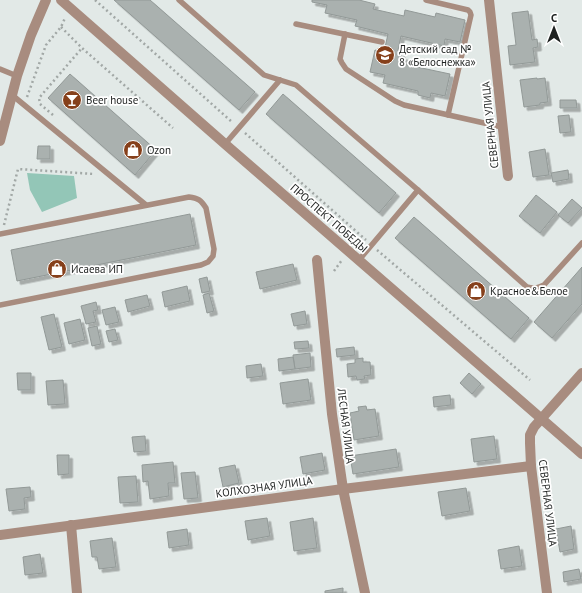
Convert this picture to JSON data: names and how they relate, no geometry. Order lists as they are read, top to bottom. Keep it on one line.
{"streets":{"street":["СЕВЕРНАЯ УЛИЦА","ПРОСПЕКТ ПОБЕДЫ","ЛЕСНАЯ УЛИЦА","КОЛХОЗНАЯ УЛИЦА"]},"crossings":[["СЕВЕРНАЯ УЛИЦА","ПРОСПЕКТ ПОБЕДЫ"],["СЕВЕРНАЯ УЛИЦА","КОЛХОЗНАЯ УЛИЦА"],["ЛЕСНАЯ УЛИЦА","КОЛХОЗНАЯ УЛИЦА"]],"places":{"school or university":["Детский сад № 8 «Белоснежка»"],"bar":["Beer house"],"shop":["Ozon","Исаева ИП","Красное&Белое"]},"north":"top"}
